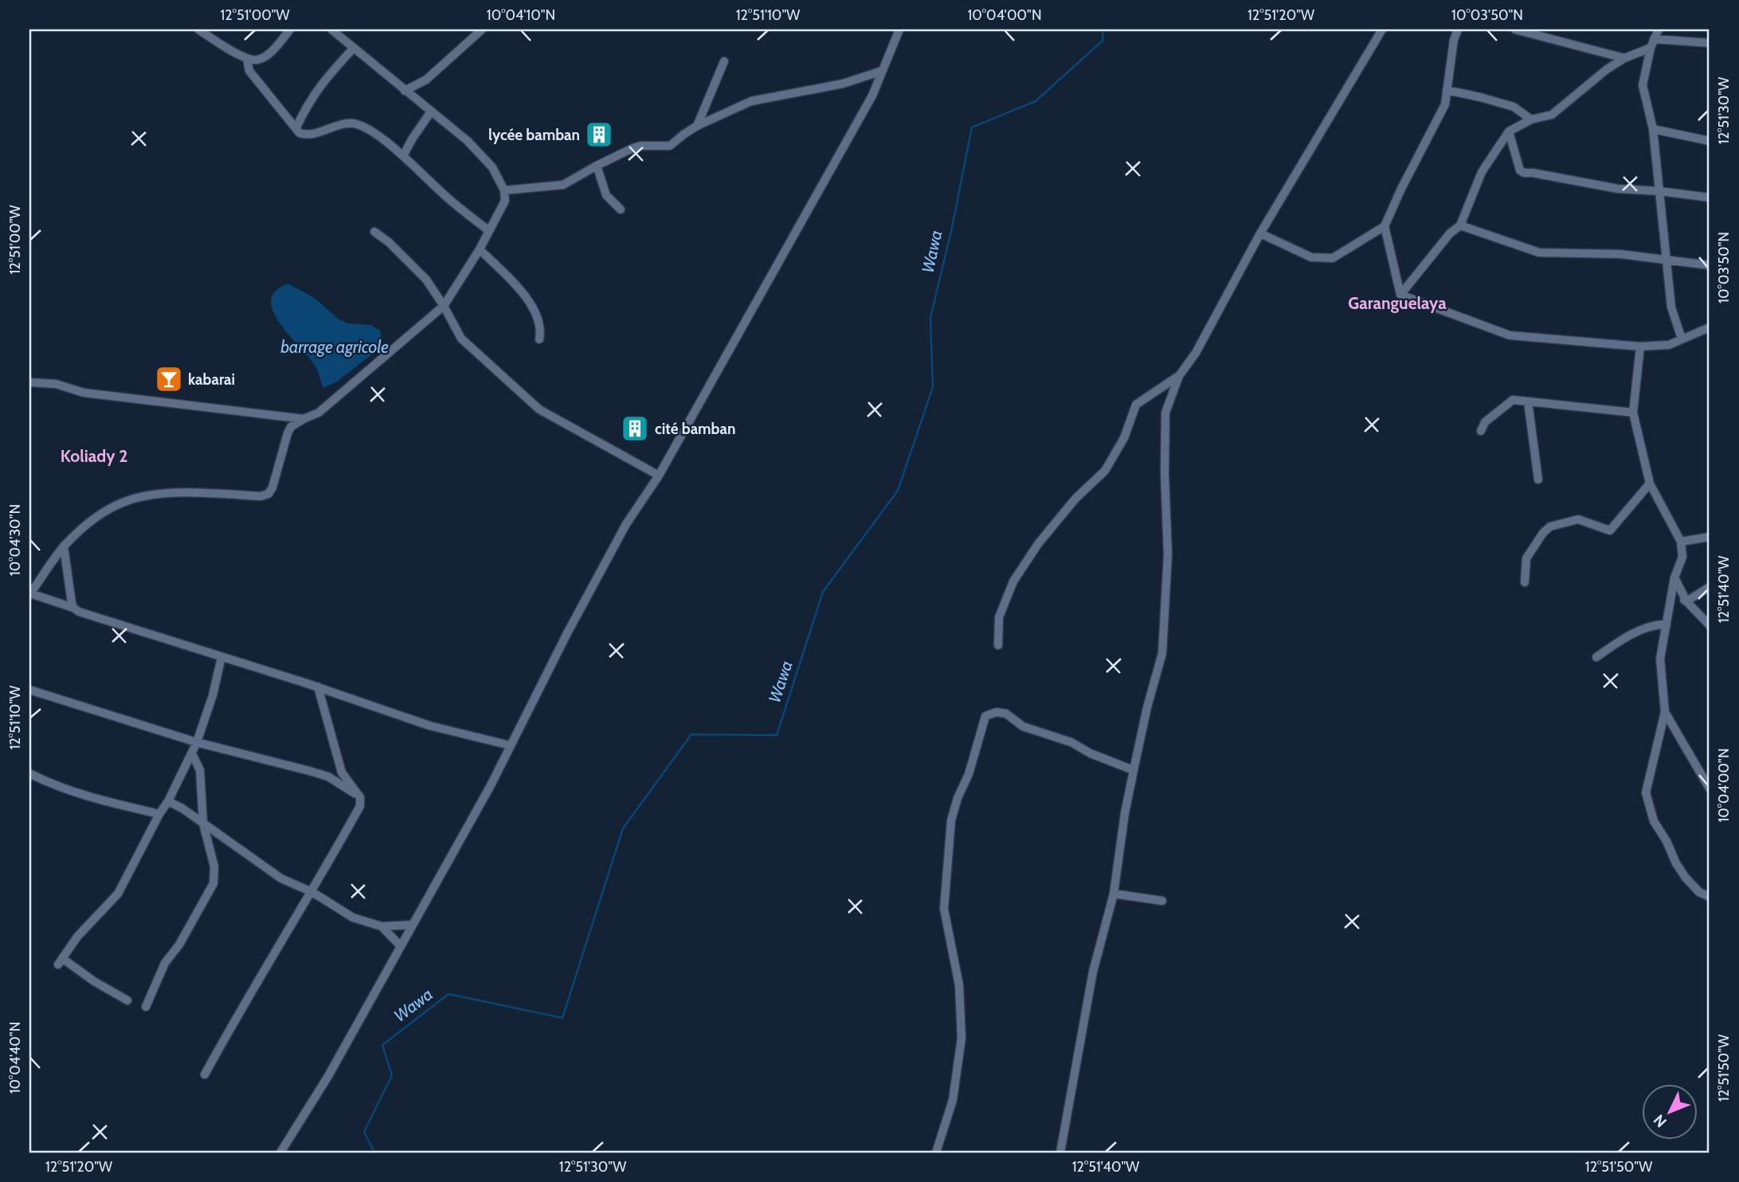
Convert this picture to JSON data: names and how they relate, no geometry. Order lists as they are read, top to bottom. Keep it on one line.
{"districts":["Garanguelaya","Koliady 2"],"water":["Wawa","barrage agricole"],"places":{"building":["lycée bamban","cité bamban"],"bar":["kabarai"]},"north":"bottom left","coordinates":["12°51'00\"W","10°04'10\"N","12°51'10\"W","10°04'00\"N","12°51'20\"W","10°03'50\"N","12°51'30\"W","10°04'30\"N","12°51'40\"W","10°04'40\"N","12°51'50\"W"]}
